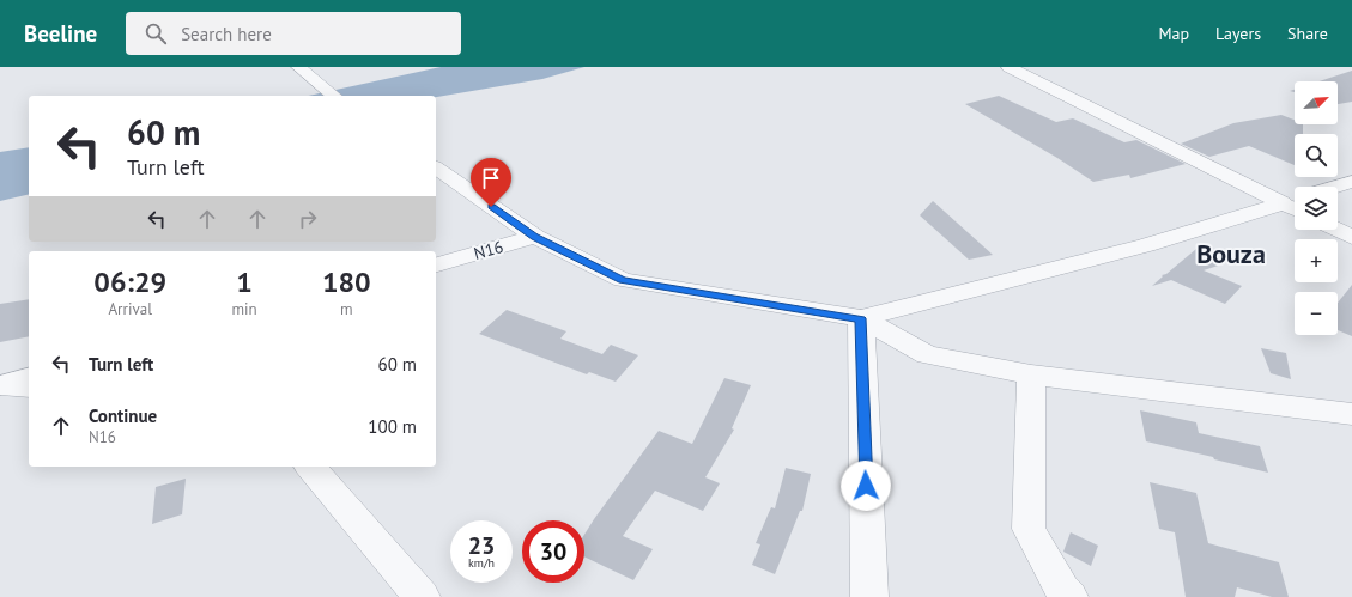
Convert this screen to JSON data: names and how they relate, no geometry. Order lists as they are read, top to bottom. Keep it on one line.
{"streets":{"street":["N16"]},"districts":["Bouza"],"north":"top right","page":{"header":"Beeline","search":"Search here","nav":["Map","Layers","Share"],"map_buttons":["+","−"],"turn":["60 m","Turn left"],"eta":["06:29","Arrival","1","min","180","m"],"list":[{"name":"Turn left","value":"60 m"},{"name":"Continue","note":"N16","value":"100 m"}],"speed":"23 km/h","limit":"30"}}
